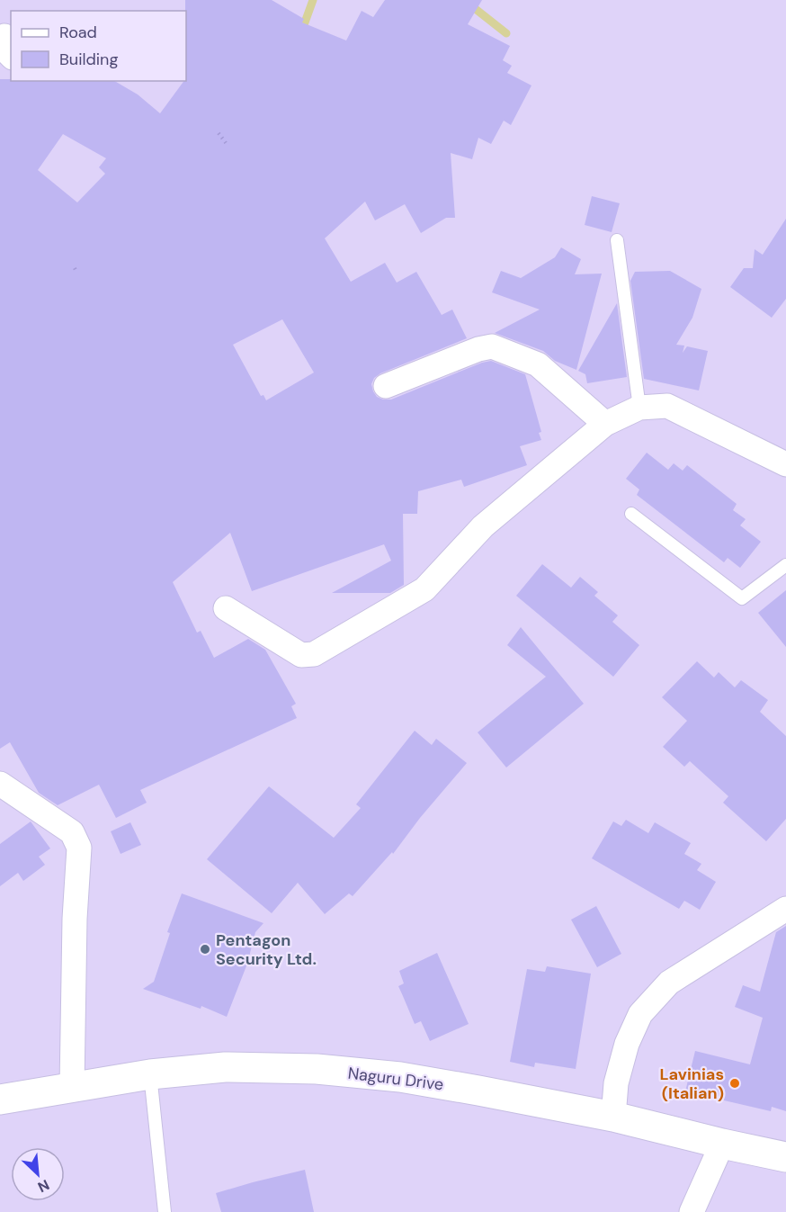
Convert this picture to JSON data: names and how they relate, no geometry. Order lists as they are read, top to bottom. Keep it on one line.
{"streets":{"street":["Naguru Drive"]},"places":["Pentagon Security Ltd.","Lavinias (Italian)"],"legend":["Road","Building"],"north":"bottom right"}
